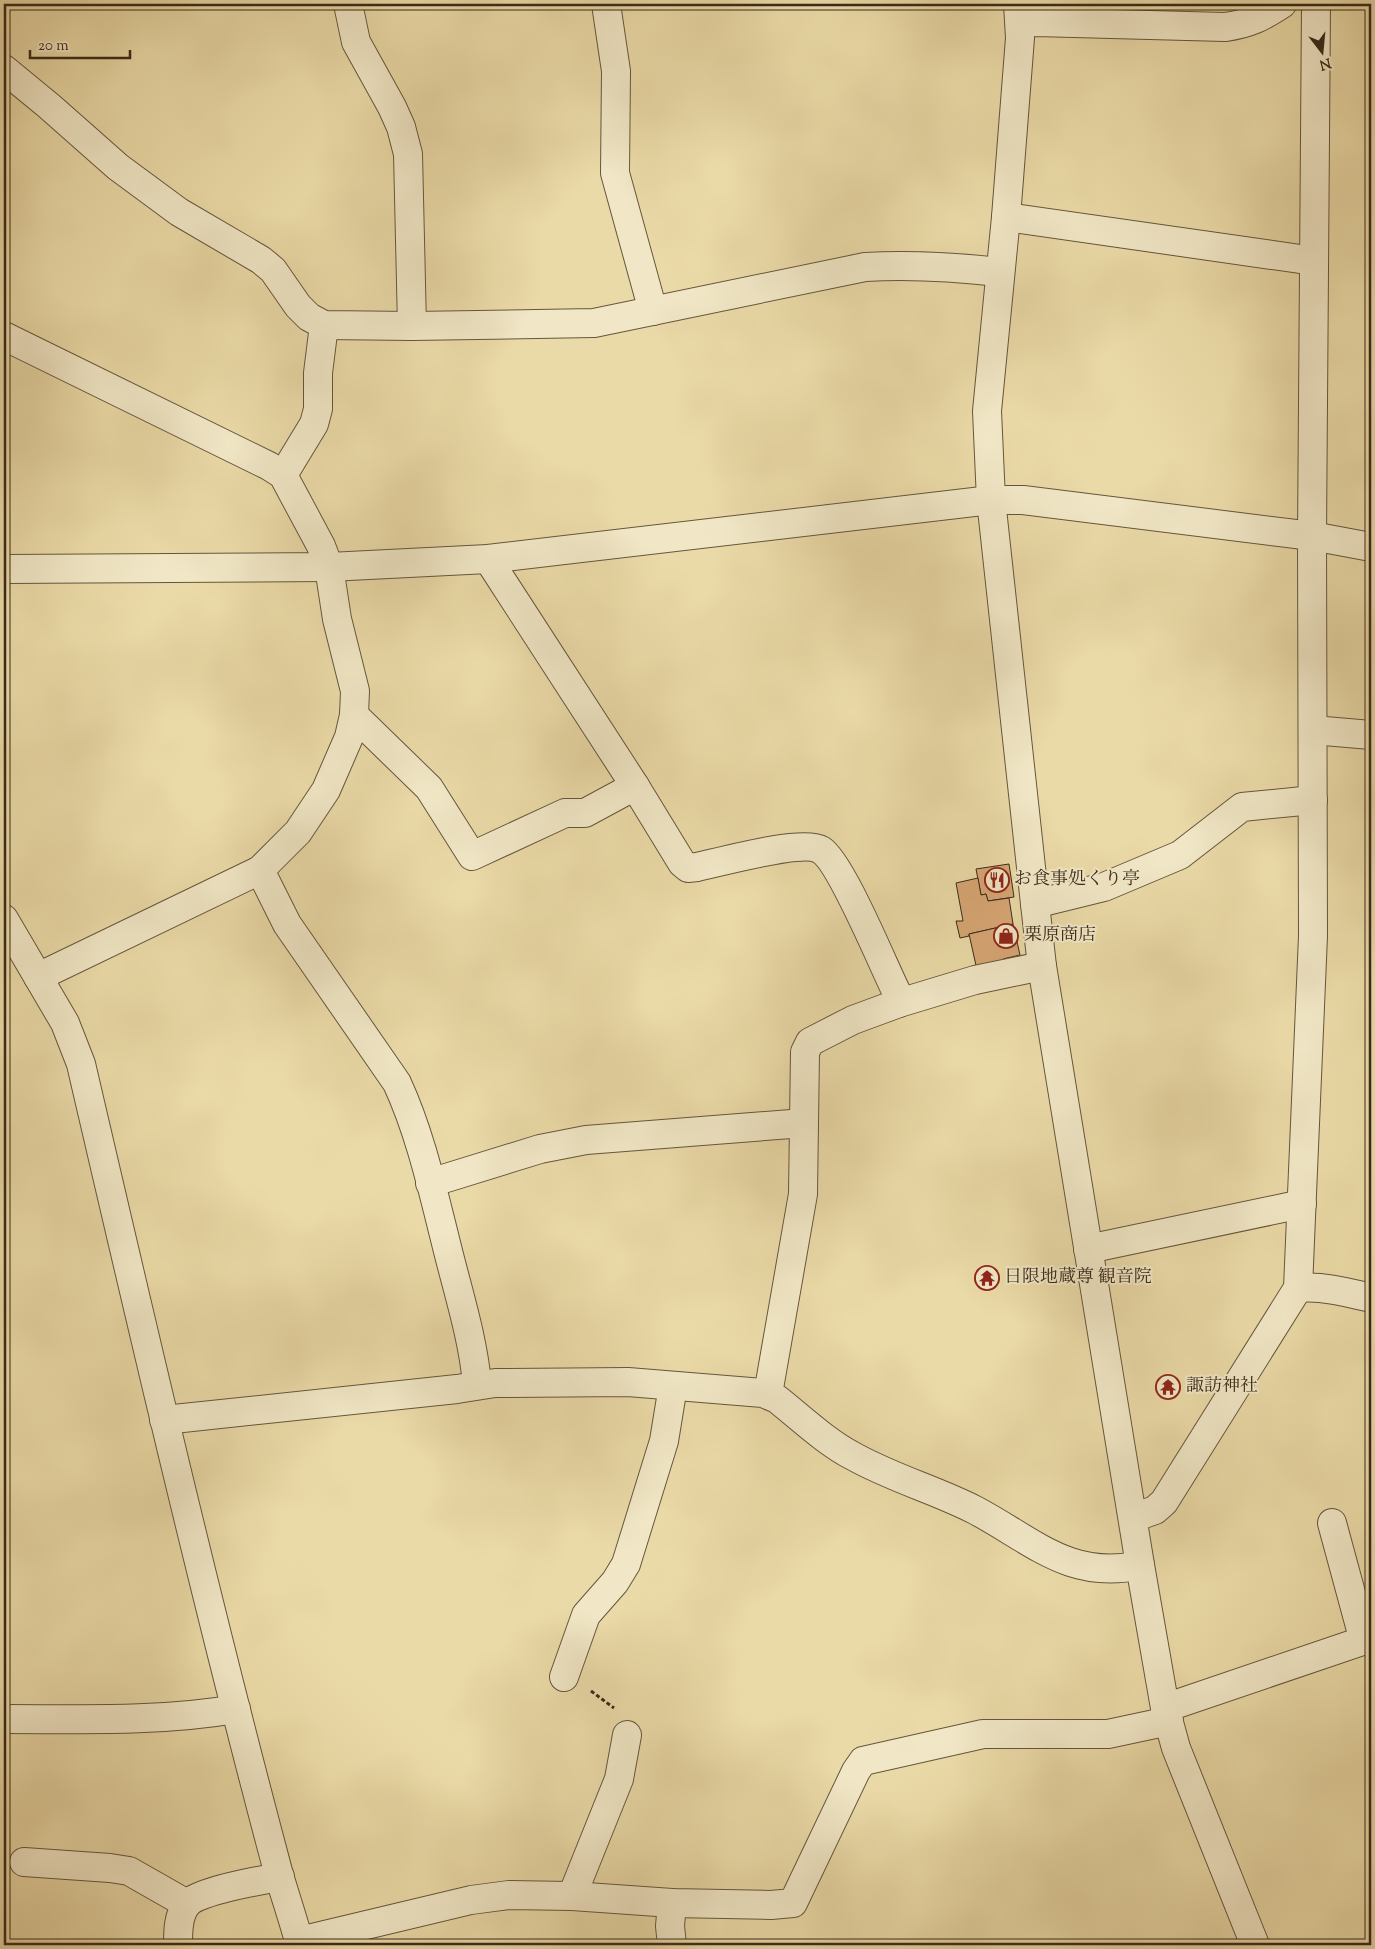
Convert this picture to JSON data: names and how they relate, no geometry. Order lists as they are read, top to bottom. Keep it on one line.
{"places":{"restaurant":["お食事処くり亭"],"shop":["栗原商店"],"temple":["日限地蔵尊 観音院","諏訪神社"]},"scale_bar":"20 m","north":"bottom"}
